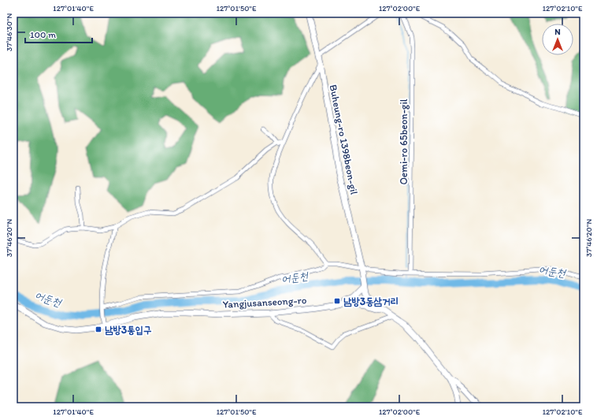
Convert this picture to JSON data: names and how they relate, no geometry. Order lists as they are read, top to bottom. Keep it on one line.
{"streets":{"street":["Buheung-ro 1398beon-gil","Oemi-ro 65beon-gil","Yangjusanseong-ro"]},"crossings":[["Buheung-ro 1398beon-gil","Yangjusanseong-ro"]],"water":["어둔천"],"places":{"transit":["남방3동삼거리","남방3통입구"]},"scale_bar":"100 m","north":"top","coordinates":["127°01'40\"E","127°01'50\"E","127°02'00\"E","127°02'10\"E","37°46'30\"N","37°46'20\"N"]}
